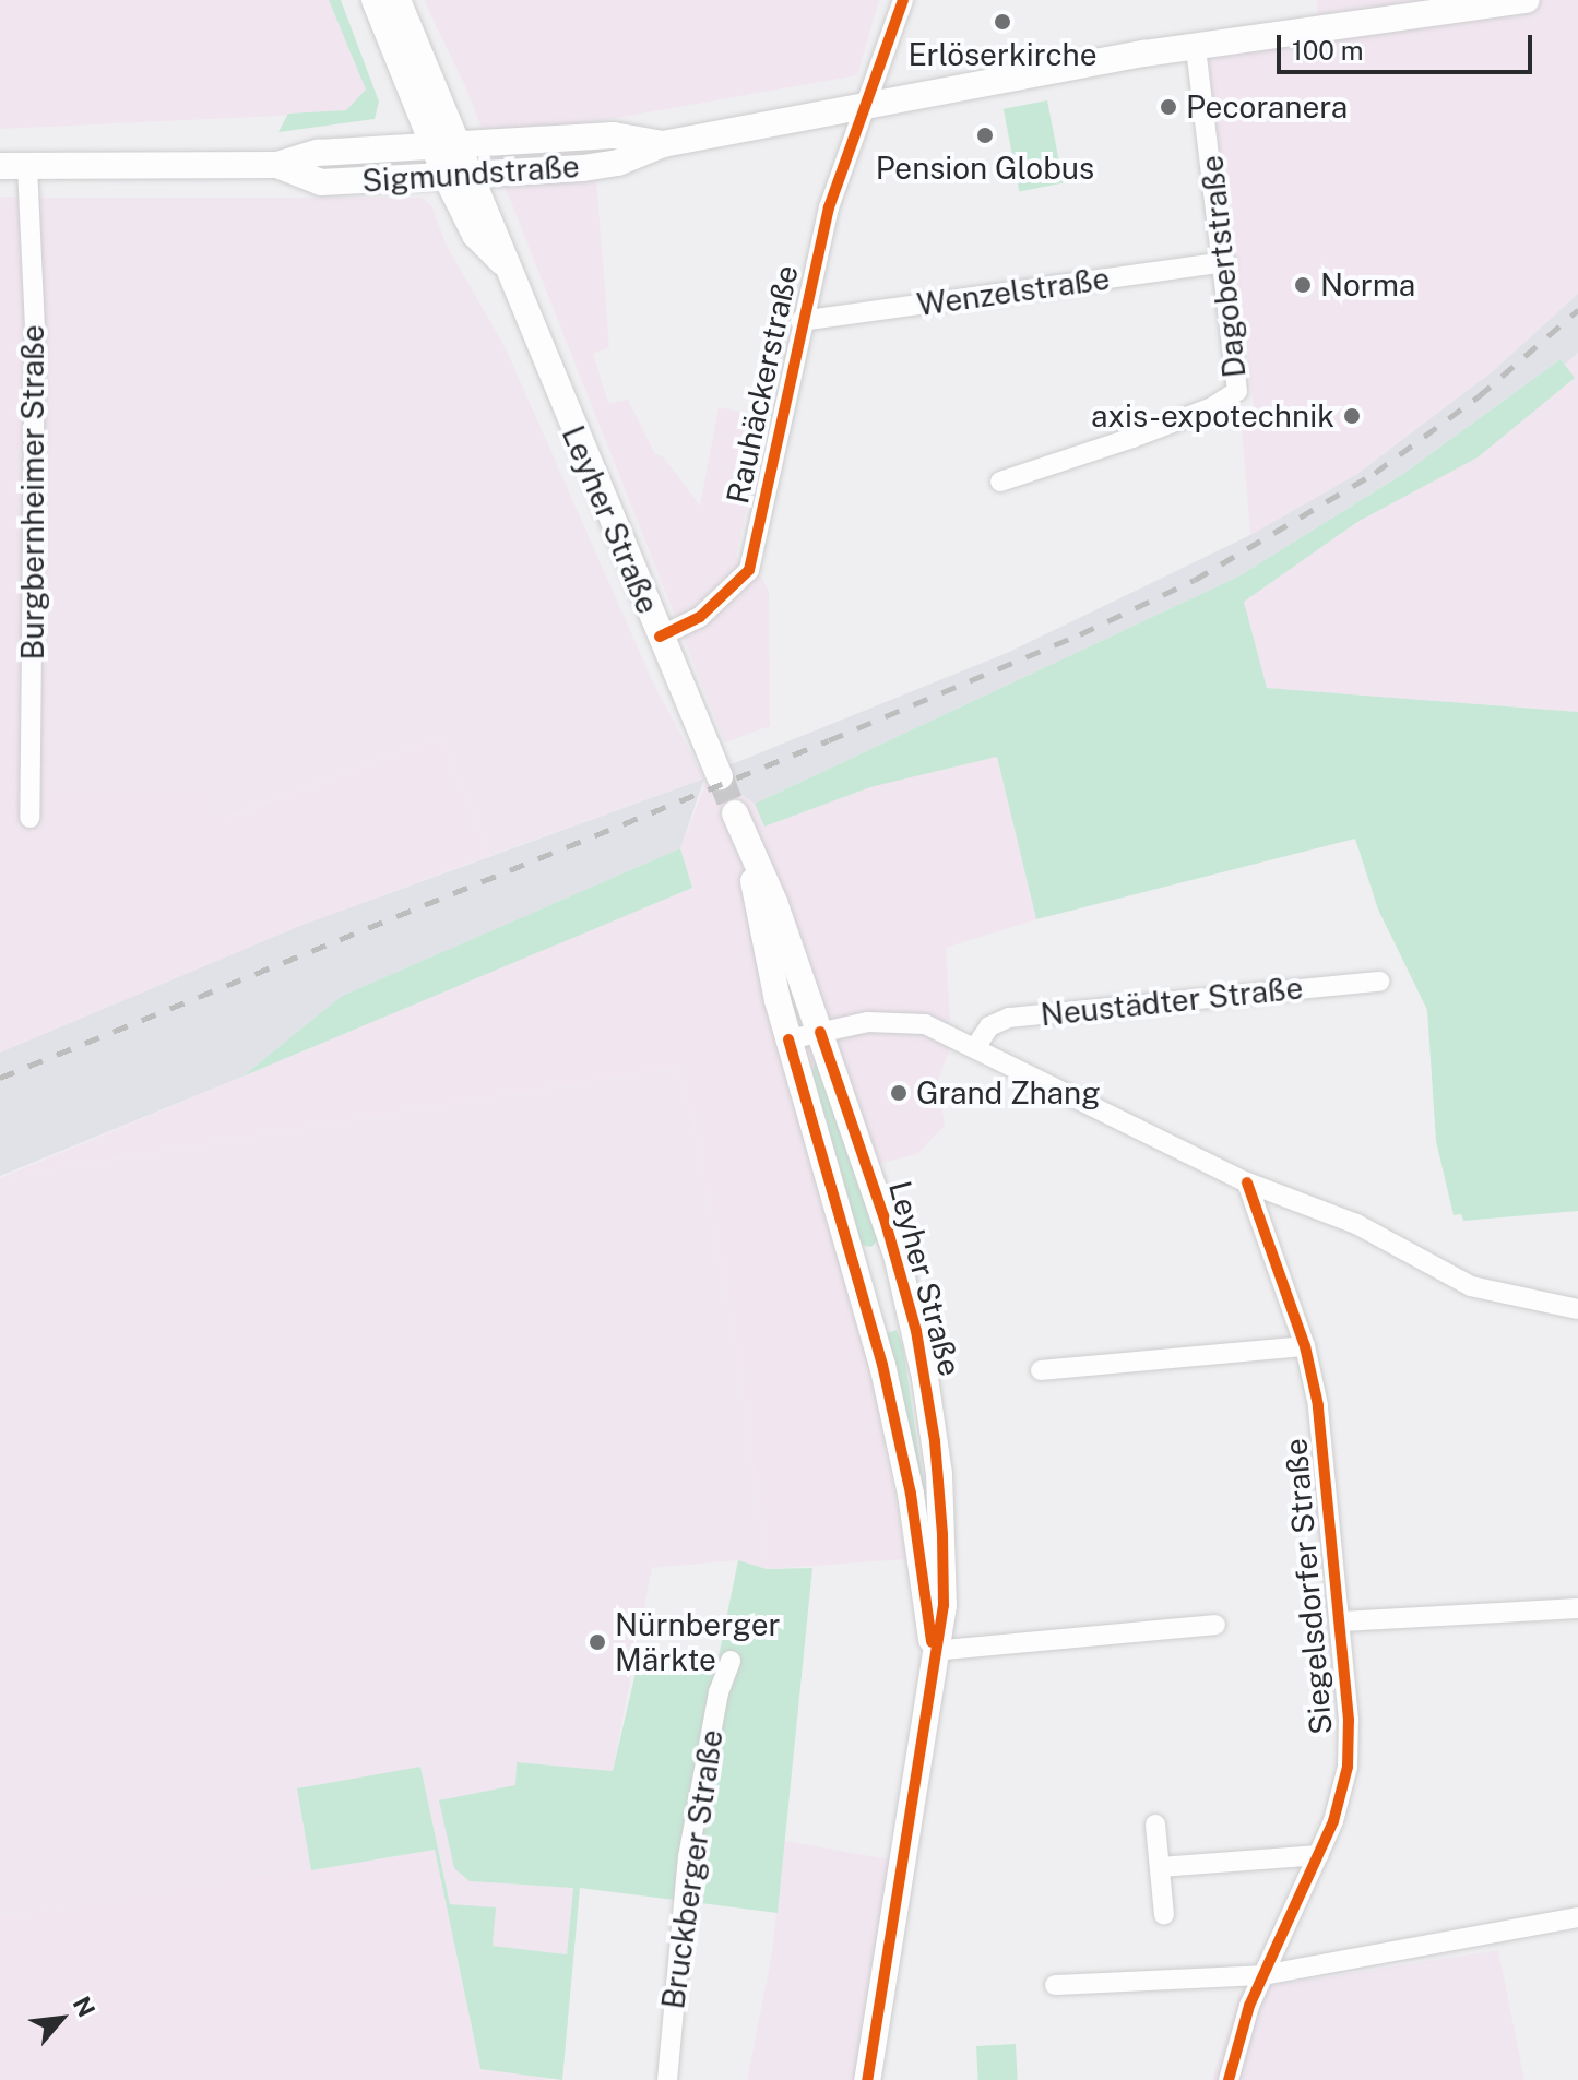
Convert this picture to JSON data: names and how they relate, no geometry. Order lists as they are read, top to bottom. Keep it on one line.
{"streets":{"main road":["Sigmundstraße","Leyher Straße"],"street":["Dagobertstraße","Wenzelstraße","Rauhäckerstraße","Burgbernheimer Straße","Neustädter Straße","Siegelsdorfer Straße","Bruckberger Straße"]},"crossings":[["Sigmundstraße","Dagobertstraße"],["Sigmundstraße","Rauhäckerstraße"],["Sigmundstraße","Burgbernheimer Straße"],["Sigmundstraße","Leyher Straße"],["Dagobertstraße","Wenzelstraße"],["Wenzelstraße","Rauhäckerstraße"],["Rauhäckerstraße","Leyher Straße"],["Leyher Straße","Neustädter Straße"],["Neustädter Straße","Siegelsdorfer Straße"]],"places":["Erlöserkirche","Pecoranera","Pension Globus","Norma","axis-expotechnik","Grand Zhang","Nürnberger Märkte"],"scale_bar":"100 m","north":"top right"}
